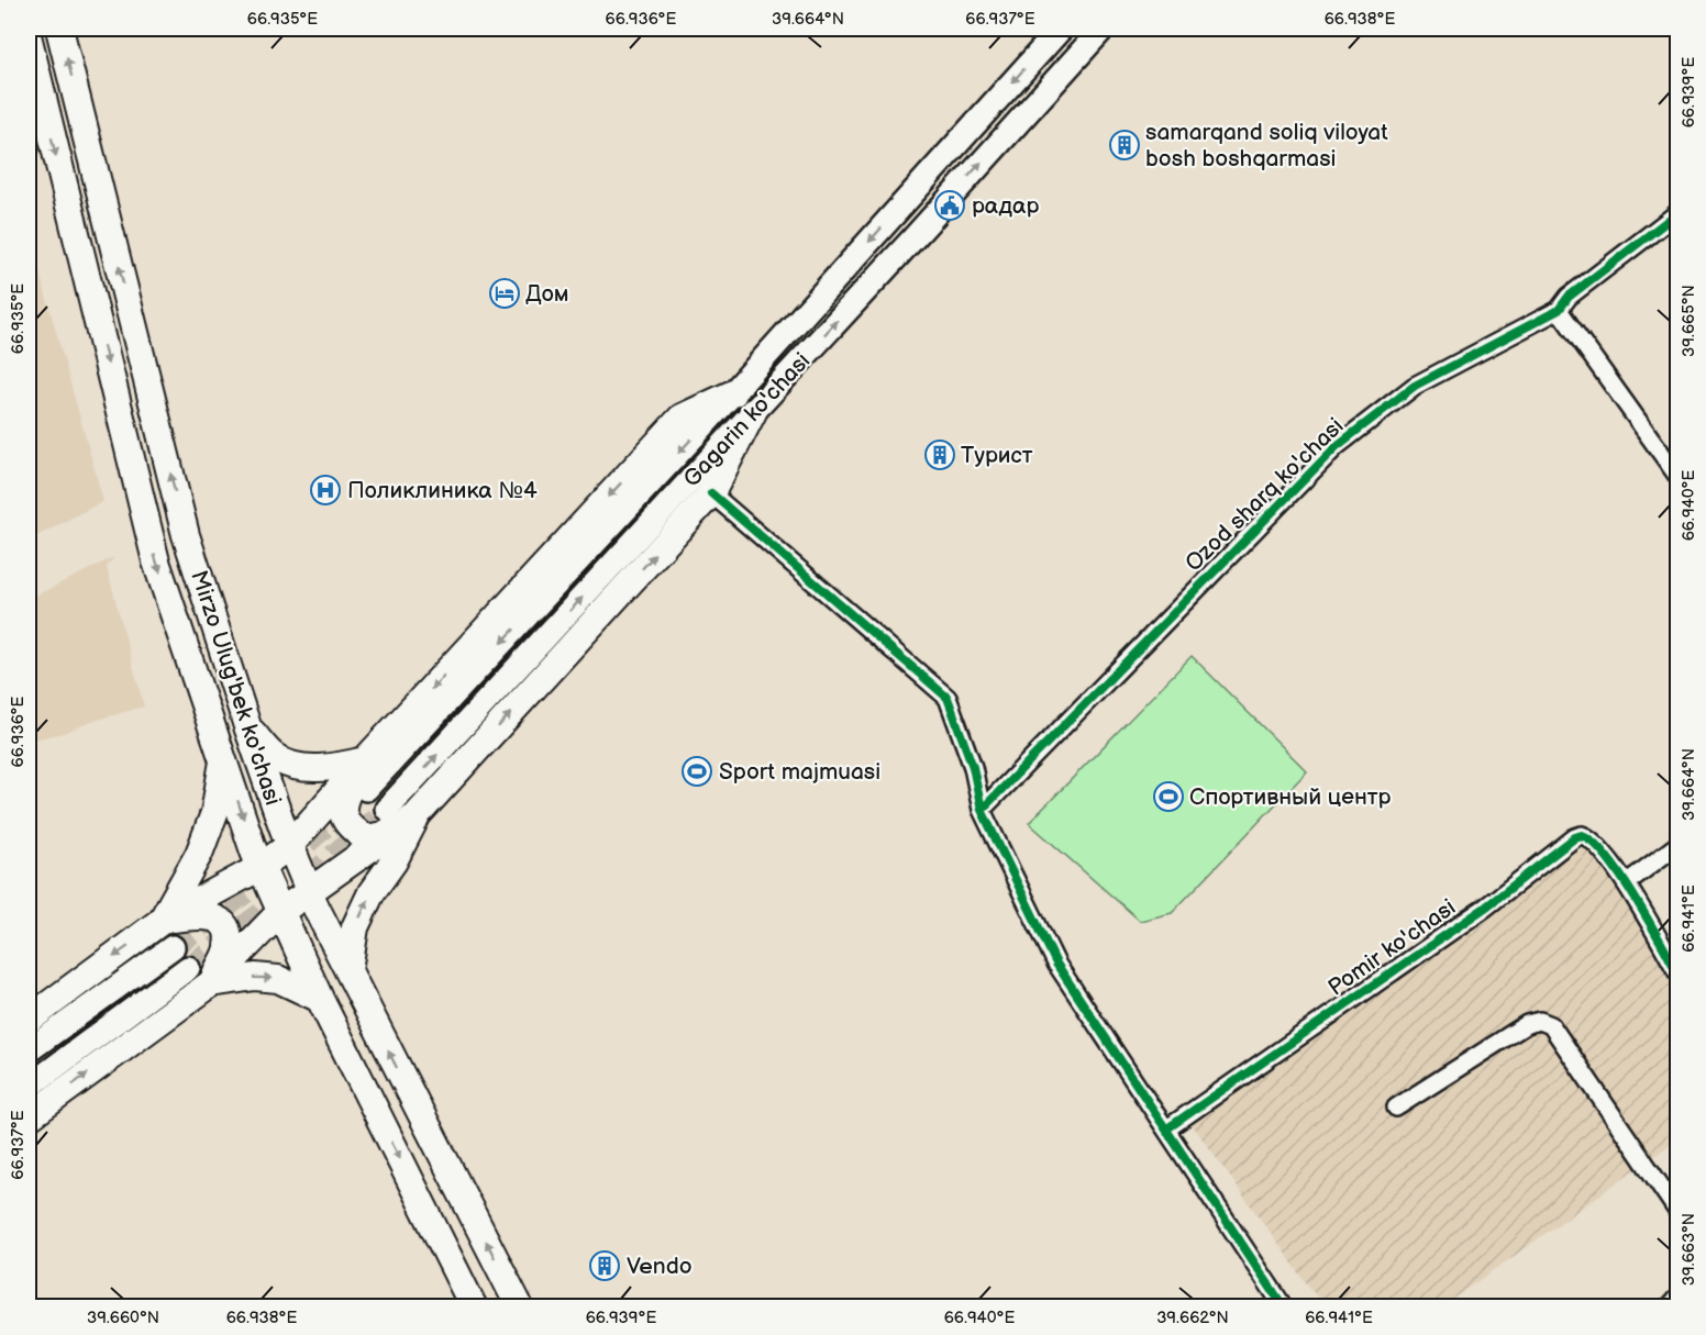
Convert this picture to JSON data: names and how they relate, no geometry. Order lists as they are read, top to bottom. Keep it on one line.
{"streets":{"main road":["Gagarin ko'chasi","Mirzo Ulug'bek ko'chasi"],"street":["Ozod sharq ko'chasi","Pomir ko'chasi"]},"places":{"building":["samarqand soliq viloyat bosh boshqarmasi","Турист","Vendo"],"public building":["радар"],"hotel":["Дом"],"hospital":["Поликлиника №4"],"sports":["Sport majmuasi","Спортивный центр"]},"coordinates":["66.935°E","66.936°E","39.664°N","66.937°E","66.938°E","66.939°E","39.665°N","66.940°E","66.941°E","39.663°N","39.660°N","39.662°N"]}
